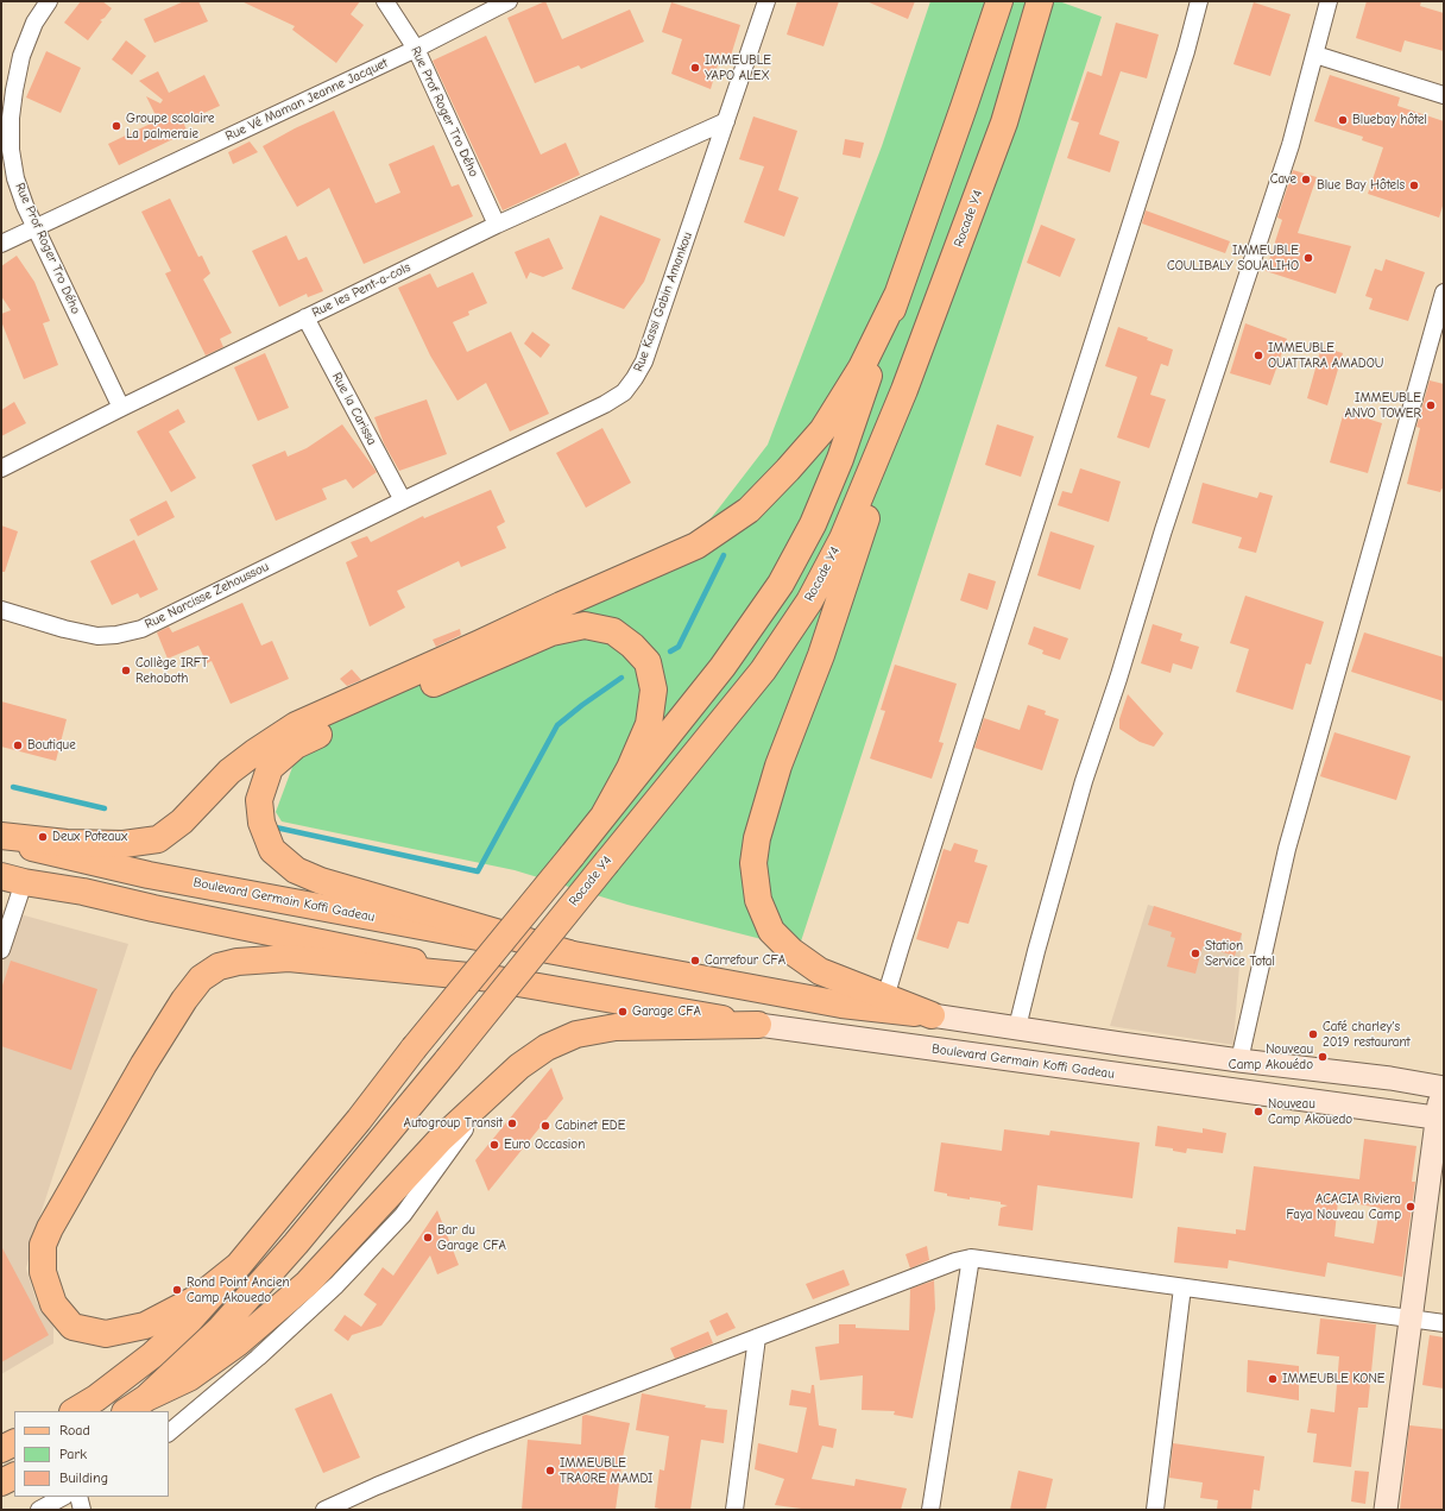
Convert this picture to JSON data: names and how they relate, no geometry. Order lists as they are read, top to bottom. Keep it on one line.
{"streets":{"main road":["Rocade Y4","Boulevard Germain Koffi Gadeau"],"street":["Rue Vé Maman Jeanne Jacquet","Rue Prof Roger Tro Dého","Rue les Pent-a-cols","Rue Kassi Gabin Amankou","Rue la Carissa","Rue Narcisse Zehoussou"]},"crossings":[["Rue Vé Maman Jeanne Jacquet","Rue Prof Roger Tro Dého"],["Rue Prof Roger Tro Dého","Rue les Pent-a-cols"],["Rue les Pent-a-cols","Rue Kassi Gabin Amankou"],["Rue les Pent-a-cols","Rue la Carissa"],["Rue Kassi Gabin Amankou","Rue la Carissa"],["Rue Kassi Gabin Amankou","Rue Narcisse Zehoussou"],["Rue la Carissa","Rue Narcisse Zehoussou"]],"places":["IMMEUBLE YAPO ALEX","Bluebay hôtel","Groupe scolaire La palmeraie","Cave","Blue Bay Hôtels","IMMEUBLE COULIBALY SOUALIHO","IMMEUBLE OUATTARA AMADOU","IMMEUBLE ANVO TOWER","Collège IRFT Rehoboth","Boutique","Deux Poteaux","Station Service Total","Carrefour CFA","Garage CFA","Café charley's 2019 restaurant","Nouveau Camp Akouédo","Nouveau Camp Akouedo","Autogroup Transit","Cabinet EDE","Euro Occasion","ACACIA Riviera Faya Nouveau Camp","Bar du Garage CFA","Rond Point Ancien Camp Akouedo","IMMEUBLE KONE","IMMEUBLE TRAORE MAMDI"],"legend":["Road","Park","Building"]}
